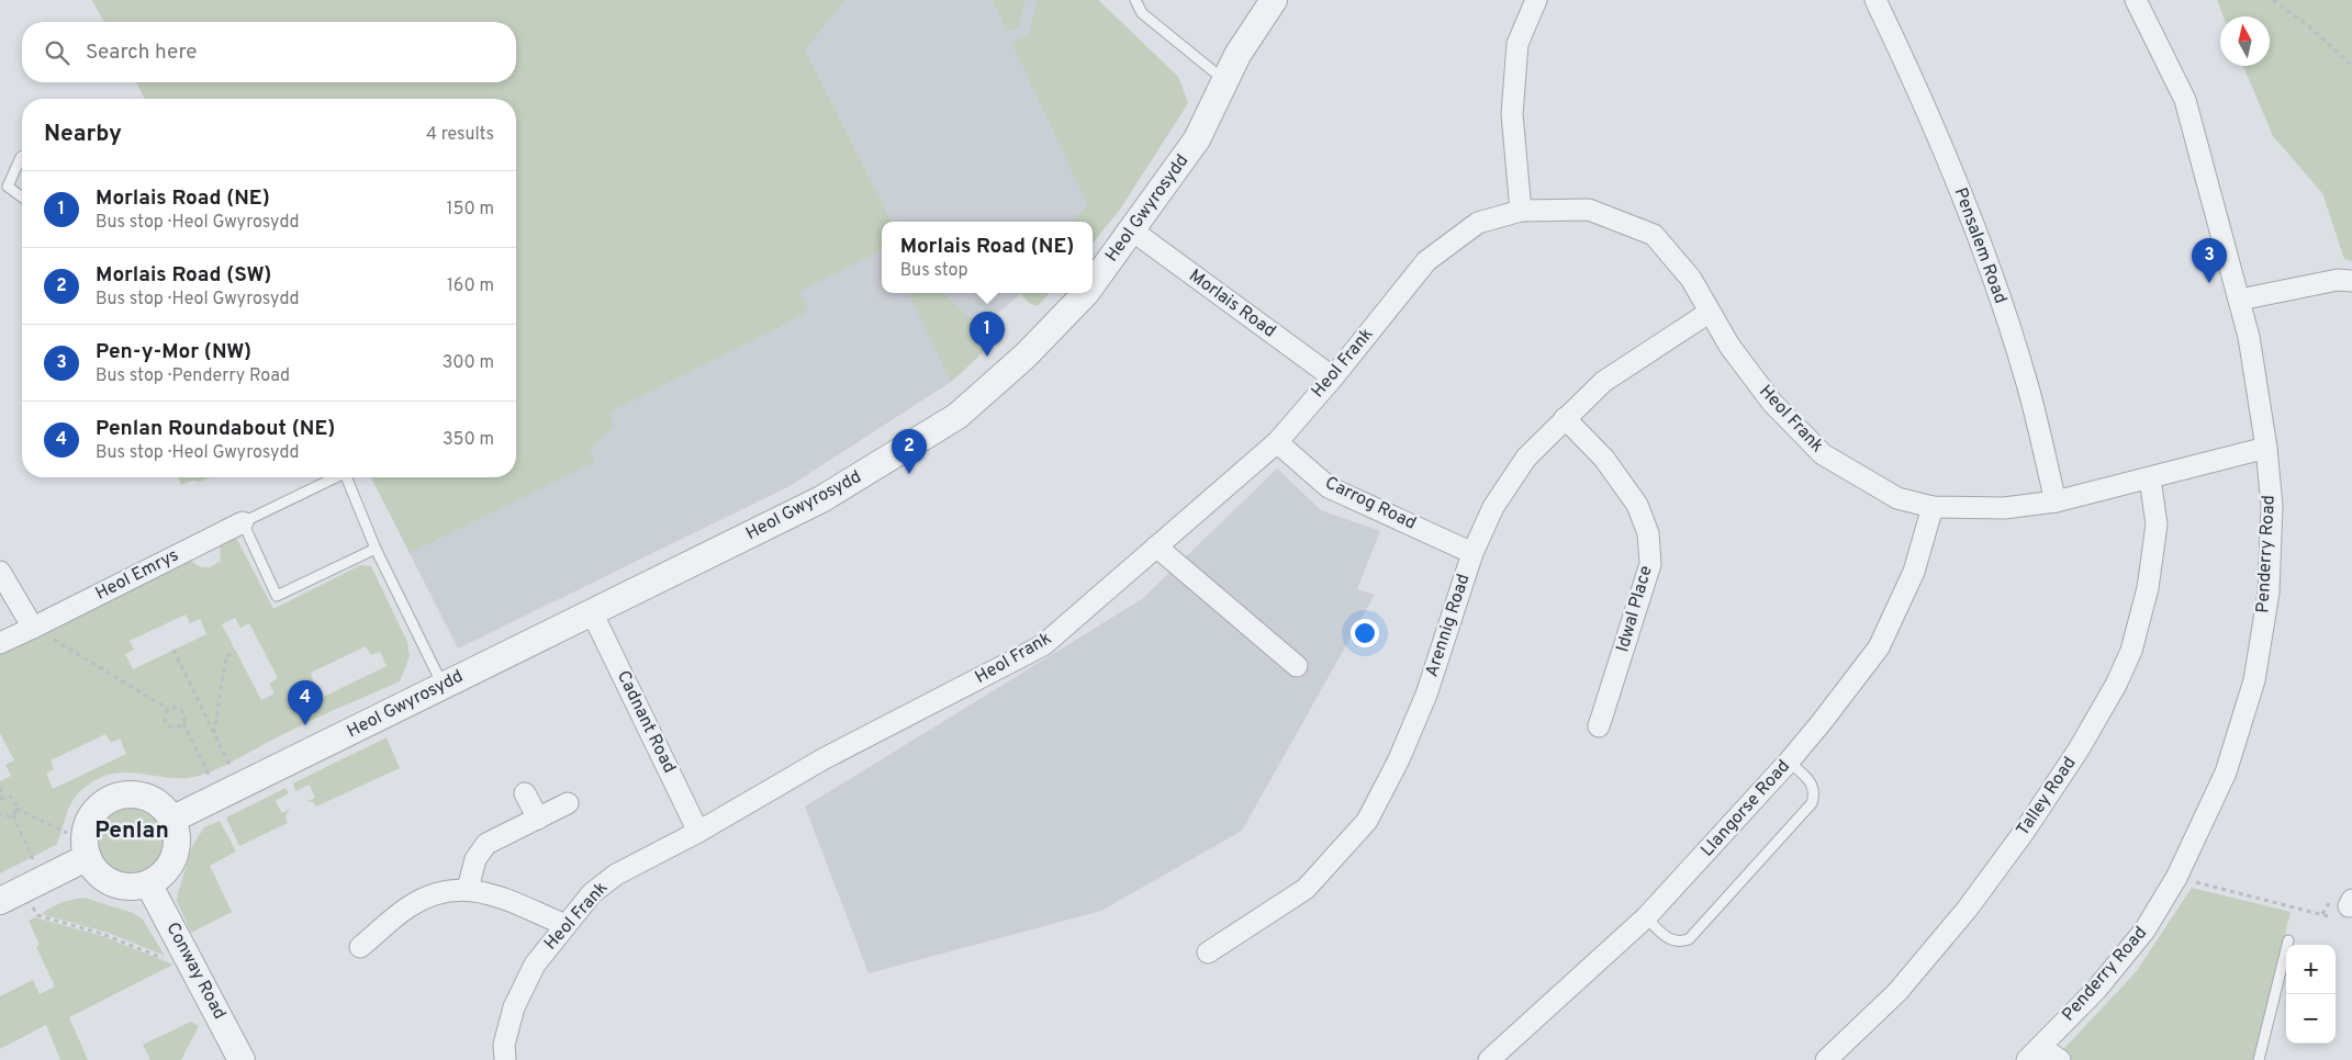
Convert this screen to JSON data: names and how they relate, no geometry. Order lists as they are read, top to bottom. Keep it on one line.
{"streets":{"street":["Heol Gwyrosydd","Pensalem Road","Morlais Road","Heol Frank","Carrog Road","Penderry Road","Heol Emrys","Idwal Place","Arennig Road","Cadnant Road","Talley Road","Llangorse Road","Conway Road"]},"crossings":[["Heol Gwyrosydd","Morlais Road"],["Heol Gwyrosydd","Cadnant Road"],["Heol Gwyrosydd","Conway Road"],["Pensalem Road","Heol Frank"],["Morlais Road","Heol Frank"],["Heol Frank","Carrog Road"],["Heol Frank","Penderry Road"],["Heol Frank","Arennig Road"],["Heol Frank","Cadnant Road"],["Heol Frank","Talley Road"],["Heol Frank","Llangorse Road"],["Carrog Road","Arennig Road"],["Idwal Place","Arennig Road"]],"districts":["Penlan"],"north":"top","page":{"search":"Search here","heading":["Nearby","4 results"],"list":[{"mark":"1","name":"Morlais Road (NE)","note":"Bus stop · Heol Gwyrosydd","value":"150 m"},{"mark":"2","name":"Morlais Road (SW)","note":"Bus stop · Heol Gwyrosydd","value":"160 m"},{"mark":"3","name":"Pen-y-Mor (NW)","note":"Bus stop · Penderry Road","value":"300 m"},{"mark":"4","name":"Penlan Roundabout (NE)","note":"Bus stop · Heol Gwyrosydd","value":"350 m"}],"popup":["Morlais Road (NE)","Bus stop"],"pins":["3","1","2","4"],"map_buttons":["+","−"]}}
